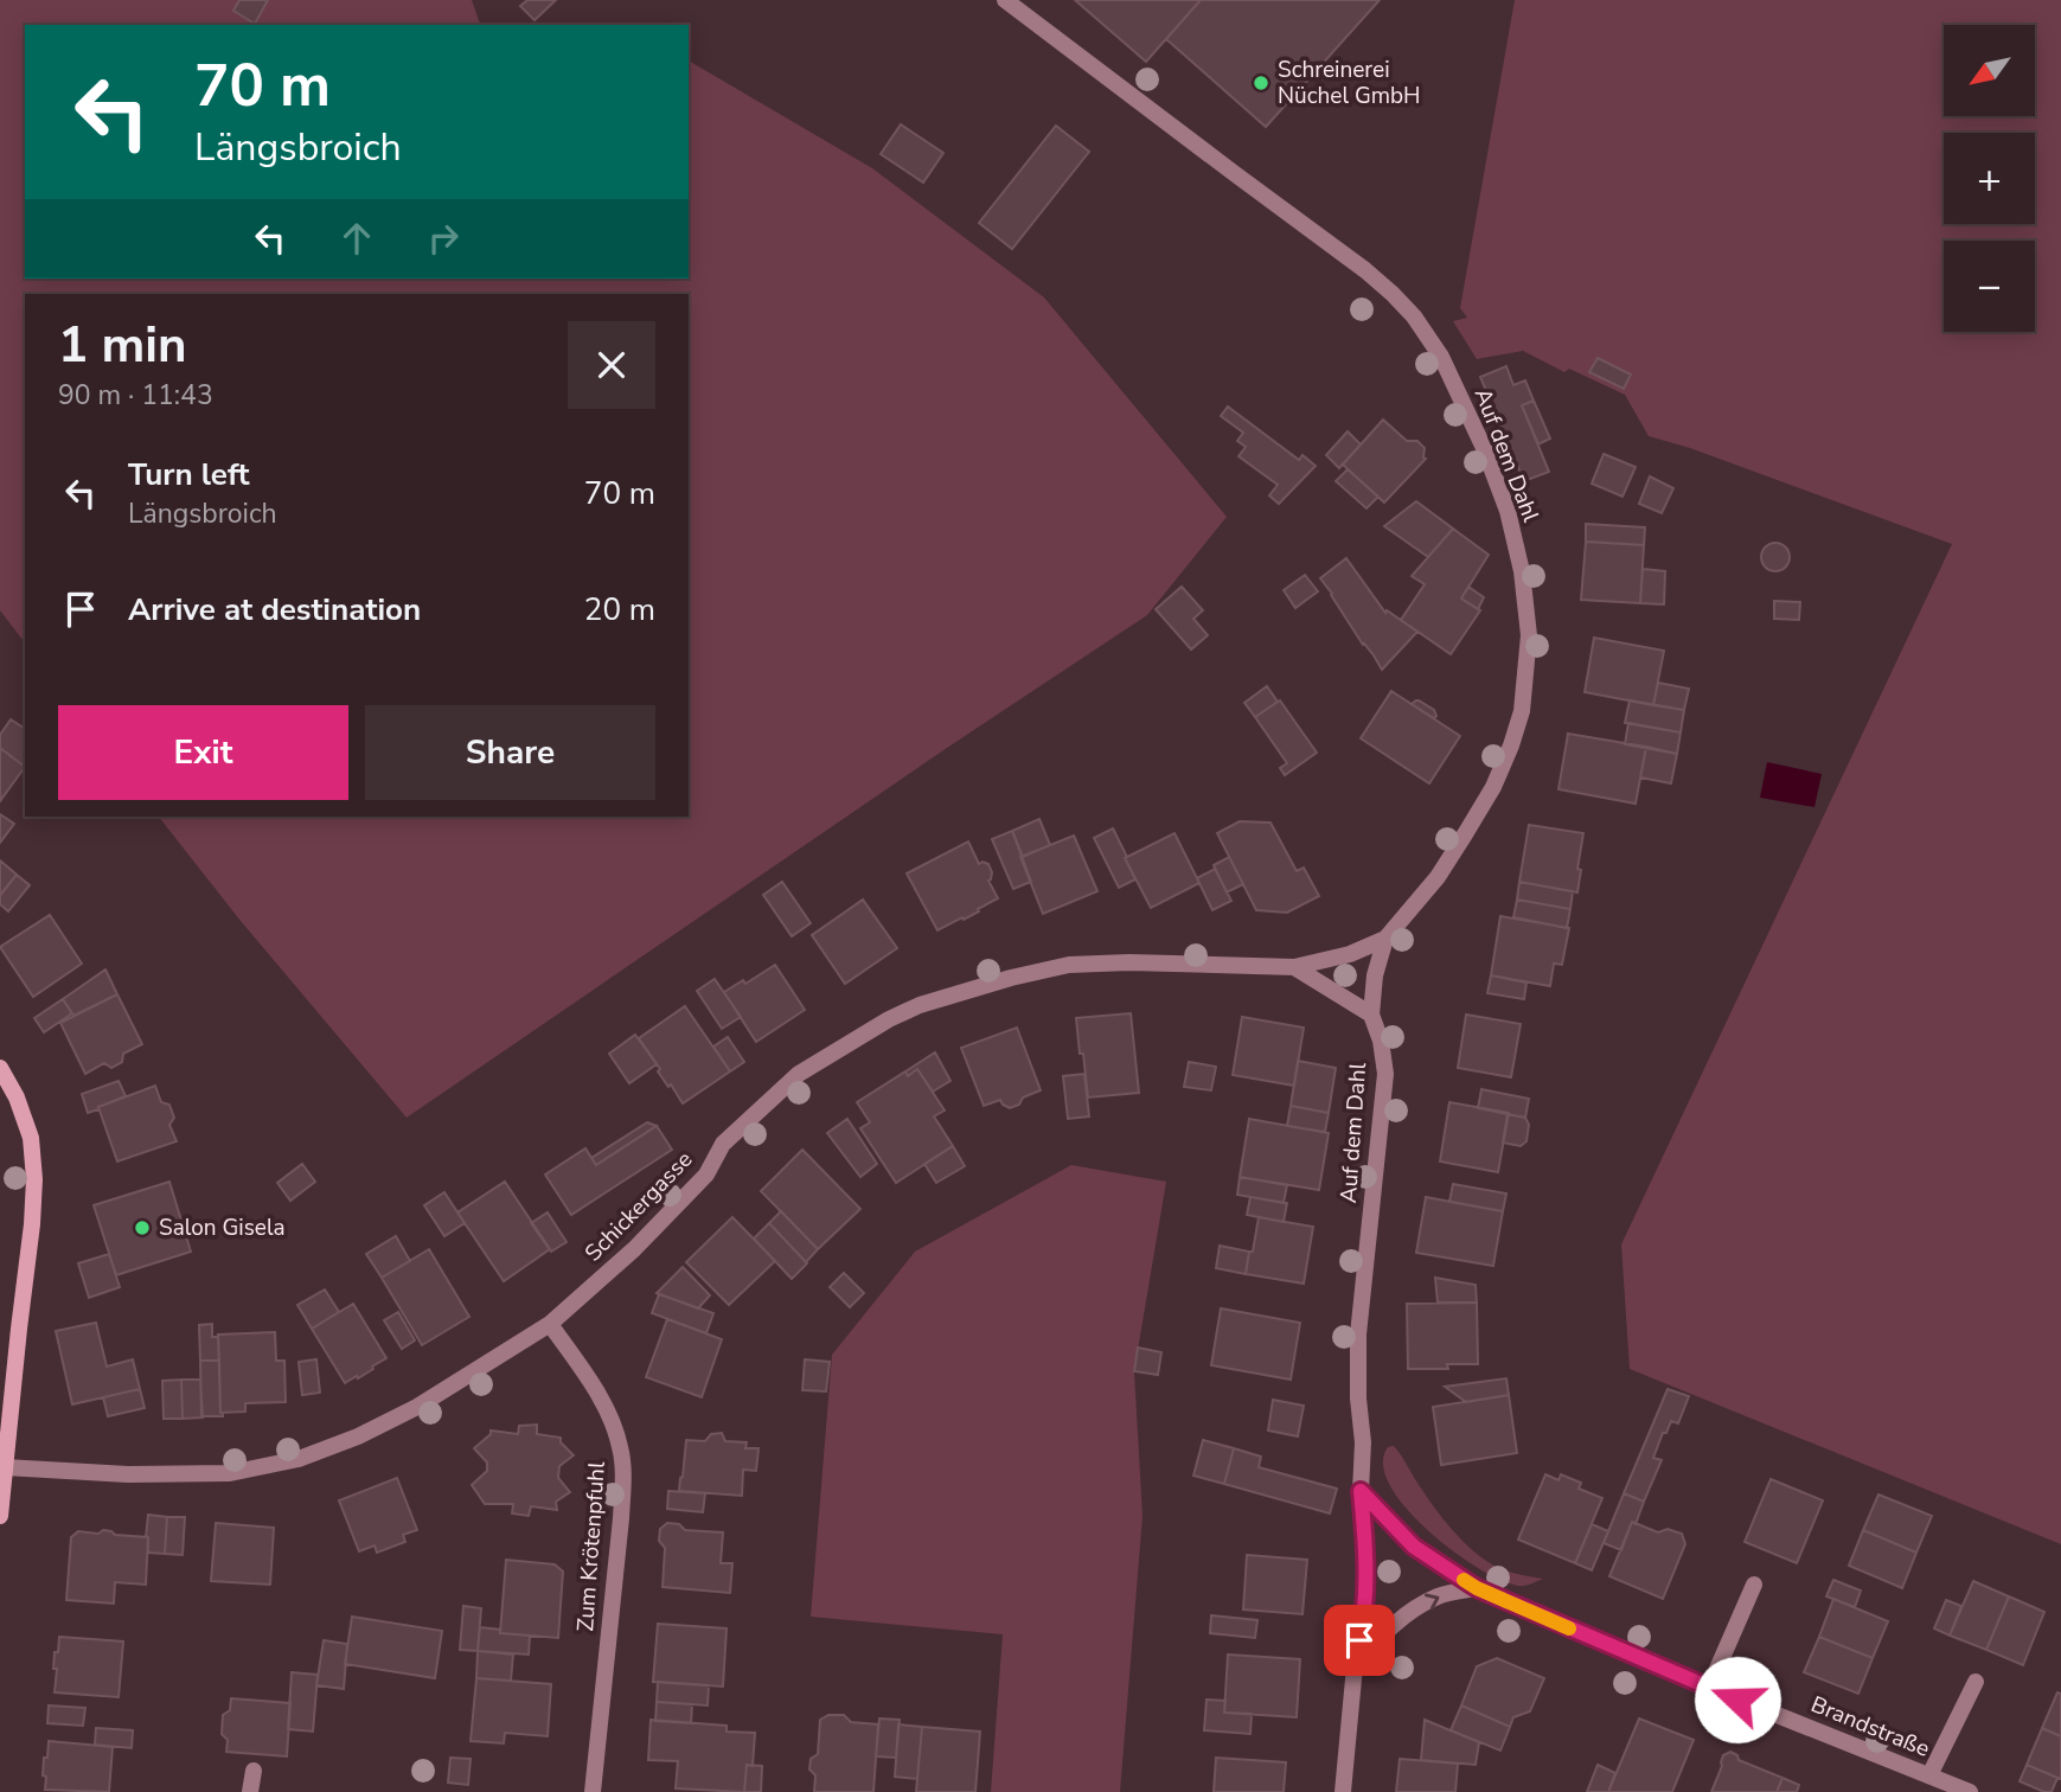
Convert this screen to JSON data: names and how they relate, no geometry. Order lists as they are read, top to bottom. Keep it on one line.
{"streets":{"street":["Auf dem Dahl","Schickergasse","Zum Krötenpfuhl","Brandstraße"]},"crossings":[["Auf dem Dahl","Schickergasse"],["Auf dem Dahl","Brandstraße"],["Schickergasse","Zum Krötenpfuhl"]],"places":["Schreinerei Nüchel GmbH","Salon Gisela"],"north":"bottom left","page":{"map_buttons":["+","−"],"turn":["70 m","Längsbroich"],"heading":["1 min","90 m · 11:43"],"list":[{"name":"Turn left","note":"Längsbroich","value":"70 m"},{"name":"Arrive at destination","value":"20 m"}],"buttons":["Exit","Share"]}}
